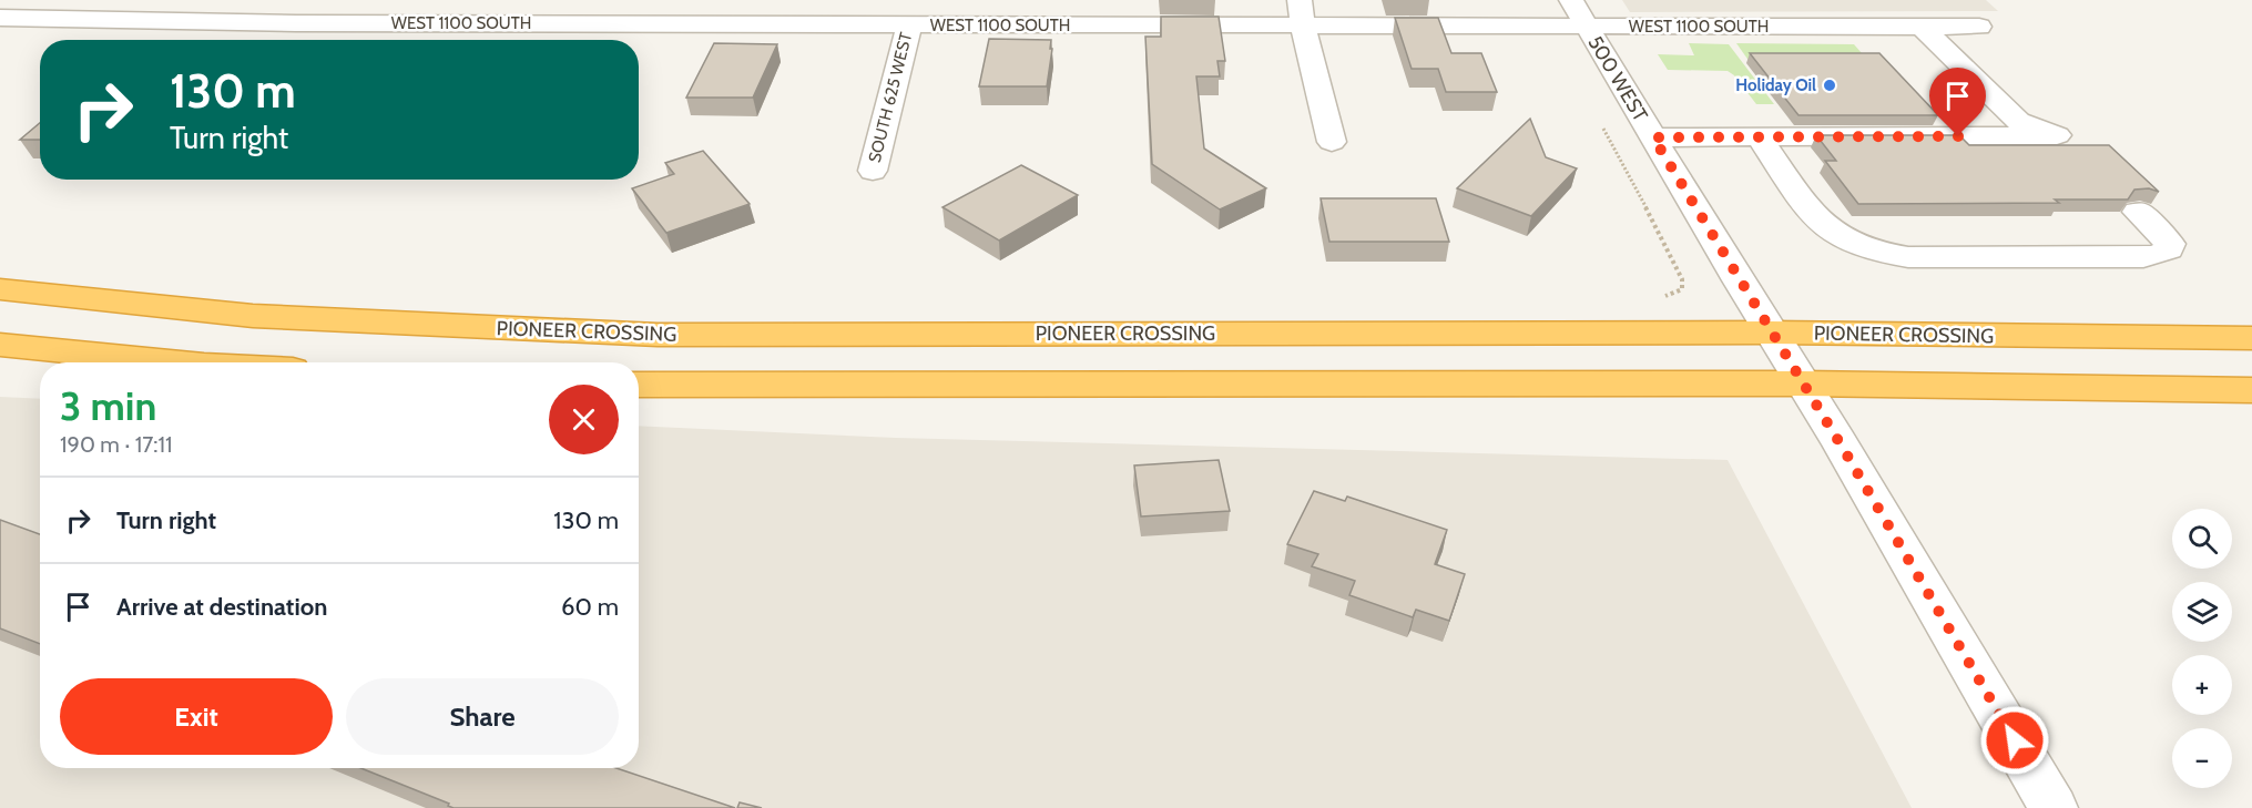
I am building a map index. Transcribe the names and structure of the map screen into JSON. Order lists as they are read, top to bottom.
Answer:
{
  "streets": {
    "highway": ["PIONEER CROSSING"],
    "street": ["WEST 1100 SOUTH", "500 WEST", "SOUTH 625 WEST"]
  },
  "crossings": [
    ["WEST 1100 SOUTH", "500 WEST"],
    ["WEST 1100 SOUTH", "SOUTH 625 WEST"],
    ["500 WEST", "PIONEER CROSSING"]
  ],
  "places": ["Holiday Oil"],
  "page": {
    "turn": ["130 m", "Turn right"],
    "heading": ["3 min", "190 m · 17:11"],
    "list": [
      {
        "name": "Turn right",
        "value": "130 m"
      },
      {
        "name": "Arrive at destination",
        "value": "60 m"
      }
    ],
    "map_buttons": ["+", "−"],
    "buttons": ["Exit", "Share"]
  }
}
